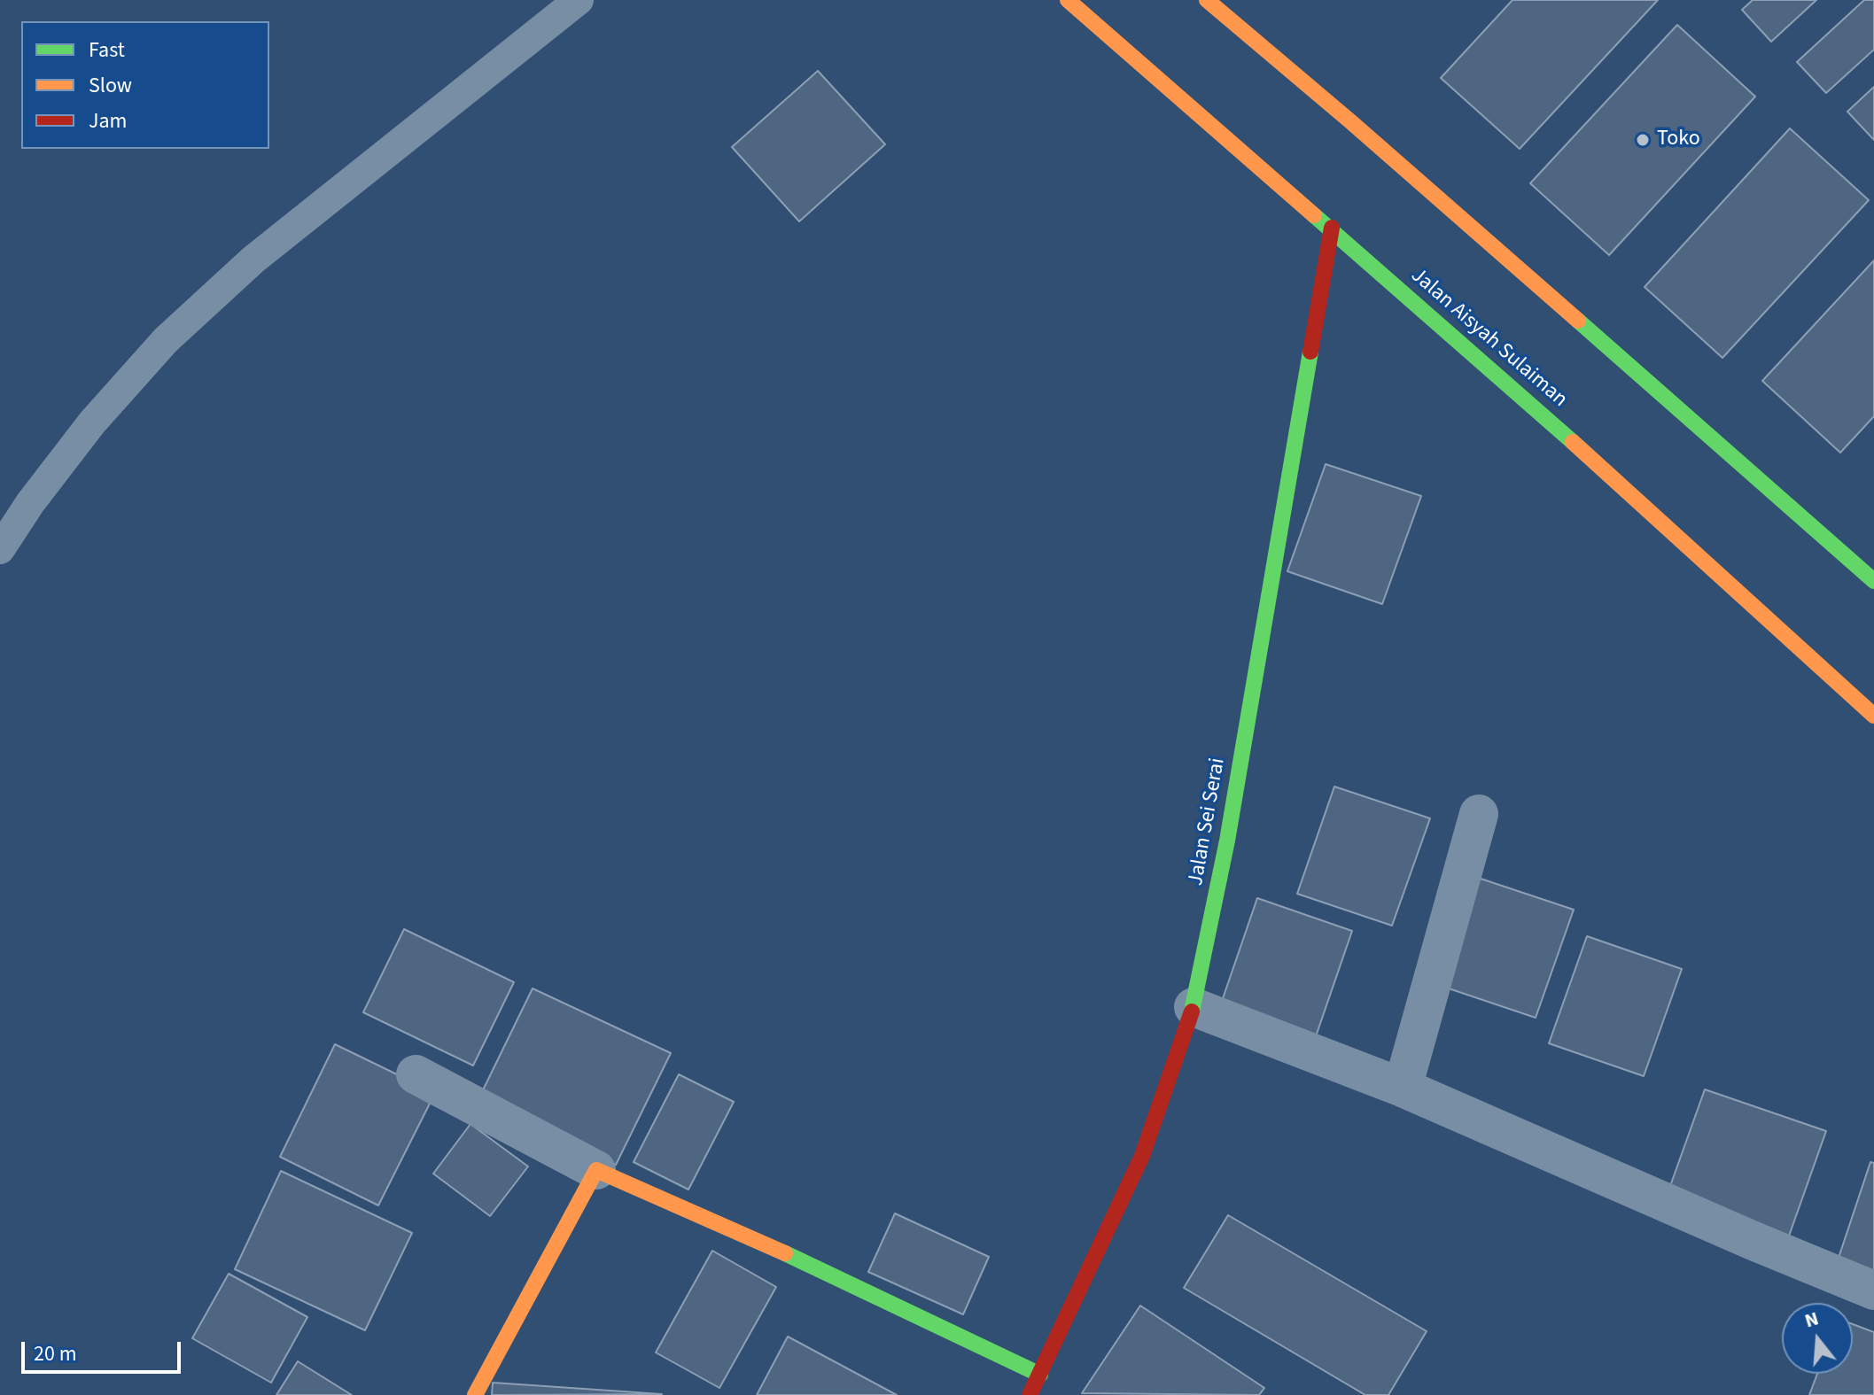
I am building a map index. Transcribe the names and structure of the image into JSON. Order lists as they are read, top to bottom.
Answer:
{
  "streets": {
    "main road": ["Jalan Aisyah Sulaiman", "Jalan Sei Serai"]
  },
  "crossings": [
    ["Jalan Aisyah Sulaiman", "Jalan Sei Serai"]
  ],
  "places": ["Toko"],
  "legend": ["Fast", "Slow", "Jam"],
  "scale_bar": "20 m",
  "north": "top"
}
